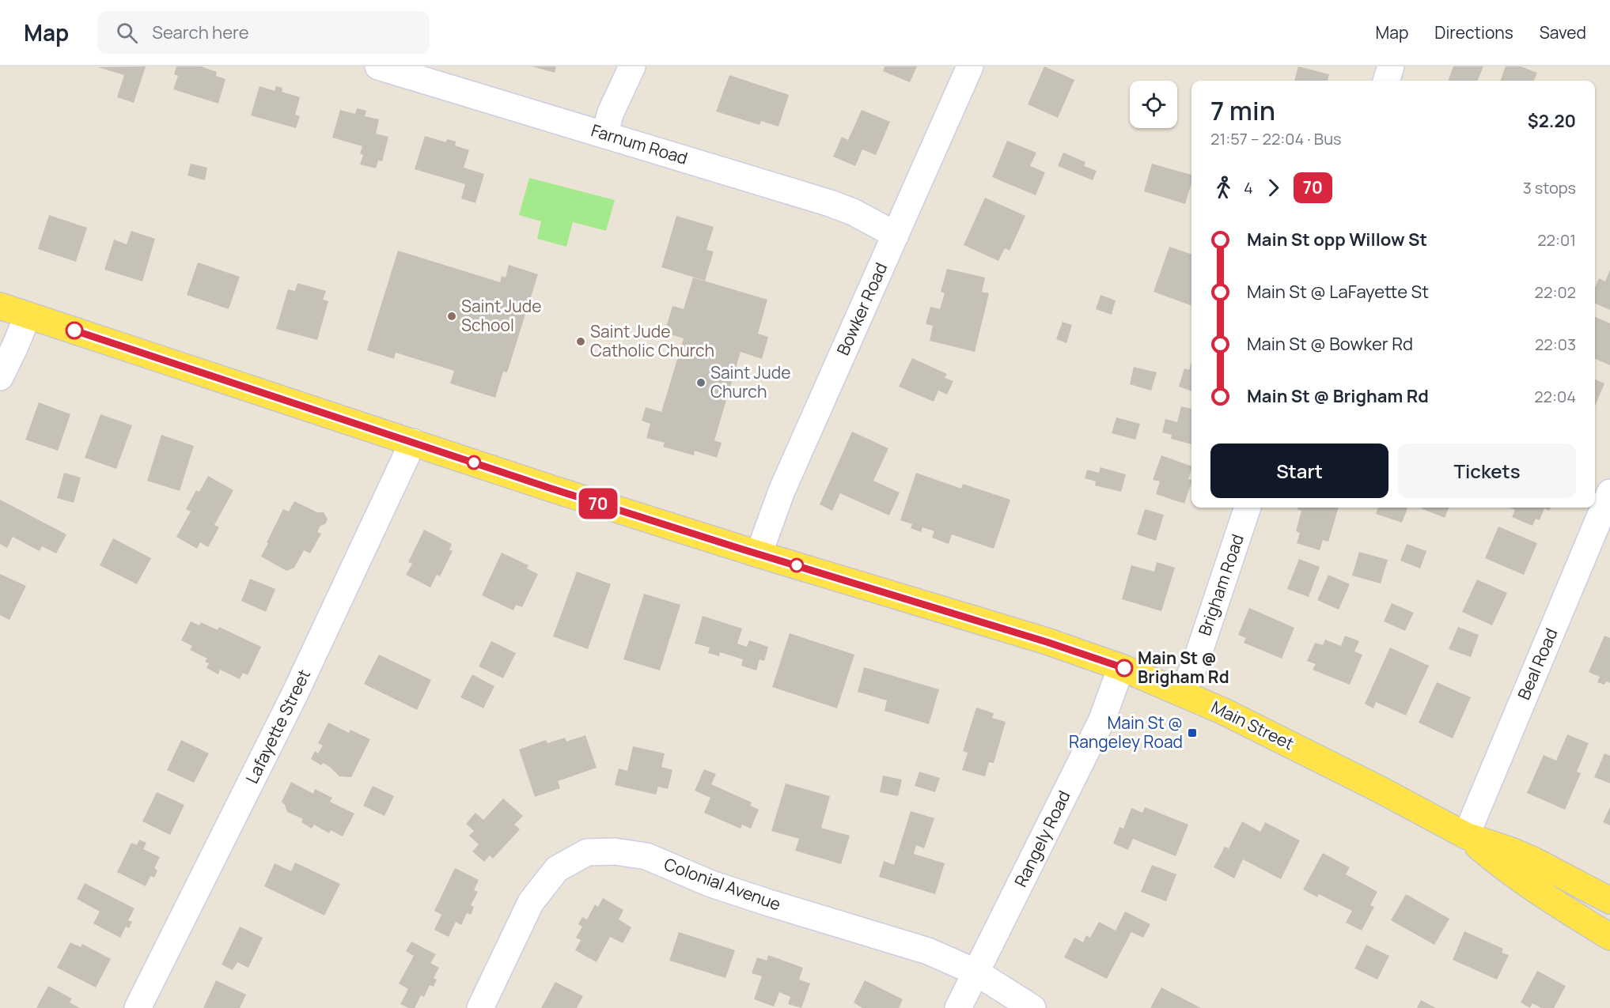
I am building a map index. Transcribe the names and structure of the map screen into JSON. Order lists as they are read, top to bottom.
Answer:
{
  "streets": {
    "main road": ["Main Street"],
    "street": [
      "Farnum Road",
      "Bowker Road",
      "Brigham Road",
      "Beal Road",
      "Lafayette Street",
      "Rangely Road",
      "Colonial Avenue"
    ]
  },
  "crossings": [
    ["Farnum Road", "Bowker Road"],
    ["Bowker Road", "Main Street"],
    ["Brigham Road", "Main Street"],
    ["Beal Road", "Main Street"],
    ["Main Street", "Lafayette Street"],
    ["Main Street", "Rangely Road"],
    ["Rangely Road", "Colonial Avenue"]
  ],
  "places": {
    "other": [
      "Saint Jude School",
      "Saint Jude Catholic Church",
      "Saint Jude Church",
      "Main St @ Brigham Rd"
    ],
    "transit": ["Main St @ Rangeley Road"]
  },
  "lines": ["bus line 70"],
  "page": {
    "header": "Map",
    "search": "Search here",
    "nav": ["Map", "Directions", "Saved"],
    "on_map": "70",
    "heading": ["7 min", "21:57 – 22:04 · Bus", "$2.20"],
    "legs": ["4", "70", "3 stops"],
    "list": [
      {
        "name": "Main St opp Willow St",
        "value": "22:01"
      },
      {
        "name": "Main St @ LaFayette St",
        "value": "22:02"
      },
      {
        "name": "Main St @ Bowker Rd",
        "value": "22:03"
      },
      {
        "name": "Main St @ Brigham Rd",
        "value": "22:04"
      }
    ],
    "buttons": ["Start", "Tickets"]
  }
}
